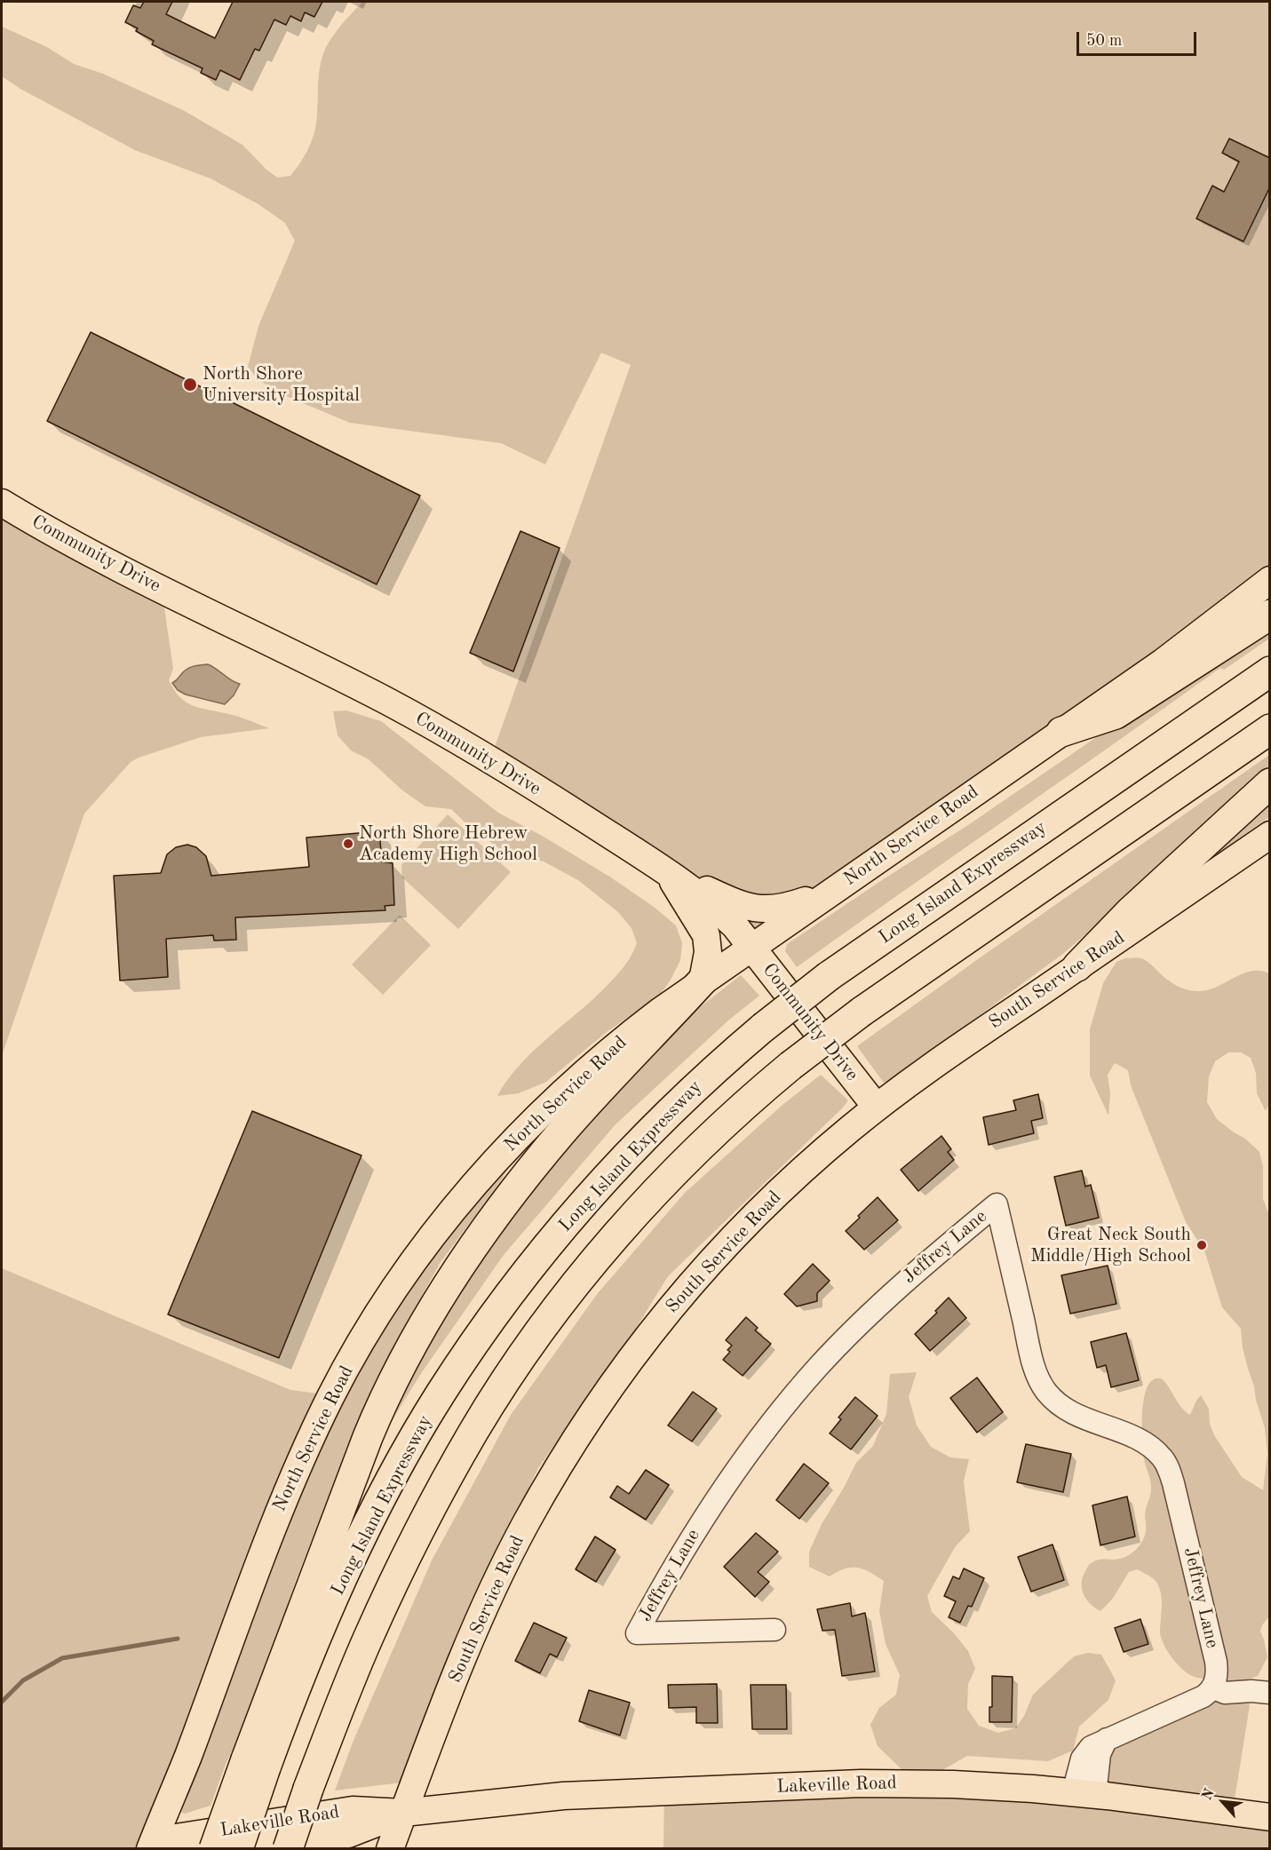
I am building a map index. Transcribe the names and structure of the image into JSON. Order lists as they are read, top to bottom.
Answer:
{
  "streets": {
    "highway": ["Long Island Expressway"],
    "main road": [
      "Community Drive",
      "North Service Road",
      "South Service Road",
      "Lakeville Road"
    ],
    "street": ["Jeffrey Lane"]
  },
  "crossings": [
    ["Community Drive", "North Service Road"],
    ["Community Drive", "South Service Road"],
    ["South Service Road", "Lakeville Road"]
  ],
  "places": ["North Shore University Hospital", "North Shore Hebrew Academy High School", "Great Neck South Middle/High School"],
  "scale_bar": "50 m",
  "north": "top left"
}
